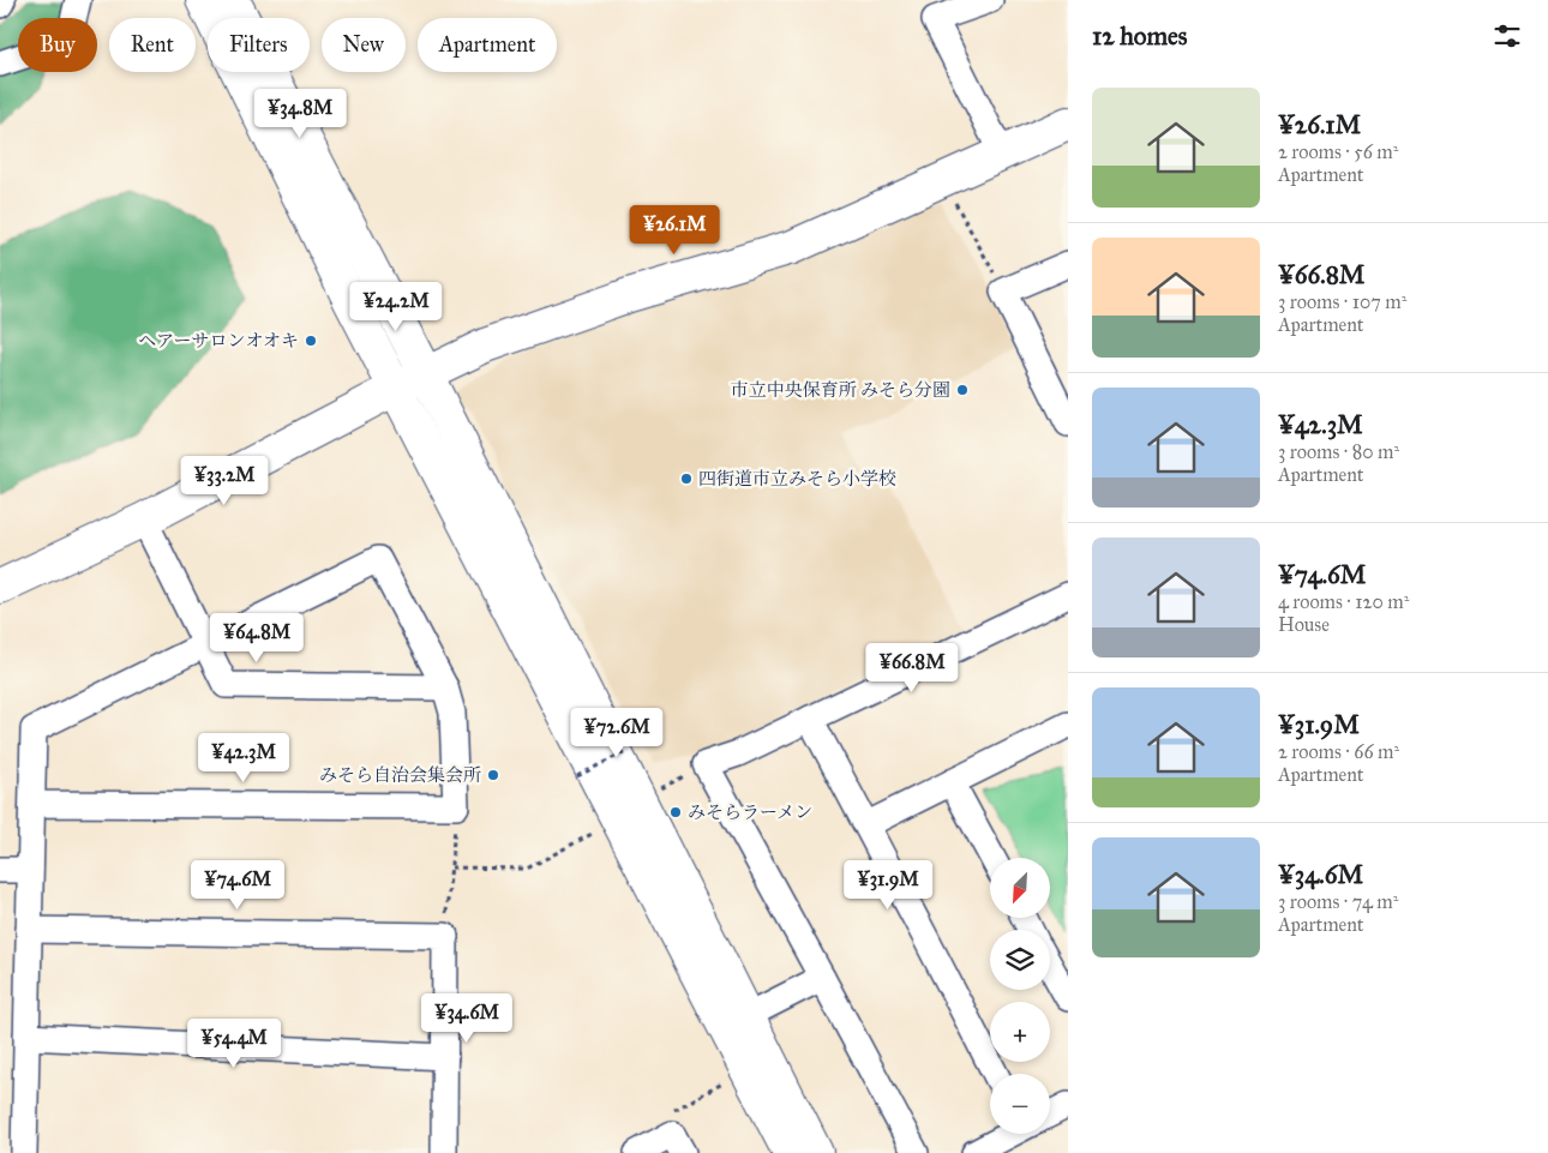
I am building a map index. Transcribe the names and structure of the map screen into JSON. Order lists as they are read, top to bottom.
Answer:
{
  "places": [
    "ヘアーサロンオオキ",
    "市立中央保育所 みそら分園",
    "四街道市立みそら小学校",
    "みそら自治会集会所",
    "みそらラーメン"
  ],
  "north": "bottom left",
  "page": {
    "heading": "12 homes",
    "chip": [
      "Buy",
      "Rent",
      "Filters",
      "New",
      "Apartment"
    ],
    "list": [
      {
        "name": "¥26.1M",
        "note": "2 rooms · 56 m² · Apartment"
      },
      {
        "name": "¥66.8M",
        "note": "3 rooms · 107 m² · Apartment"
      },
      {
        "name": "¥42.3M",
        "note": "3 rooms · 80 m² · Apartment"
      },
      {
        "name": "¥74.6M",
        "note": "4 rooms · 120 m² · House"
      },
      {
        "name": "¥31.9M",
        "note": "2 rooms · 66 m² · Apartment"
      },
      {
        "name": "¥34.6M",
        "note": "3 rooms · 74 m² · Apartment"
      }
    ],
    "price": [
      "¥34.8M",
      "¥26.1M",
      "¥24.2M",
      "¥33.2M",
      "¥64.8M",
      "¥66.8M",
      "¥72.6M",
      "¥42.3M",
      "¥74.6M",
      "¥31.9M",
      "¥34.6M",
      "¥54.4M"
    ],
    "map_buttons": ["+", "−"]
  }
}
